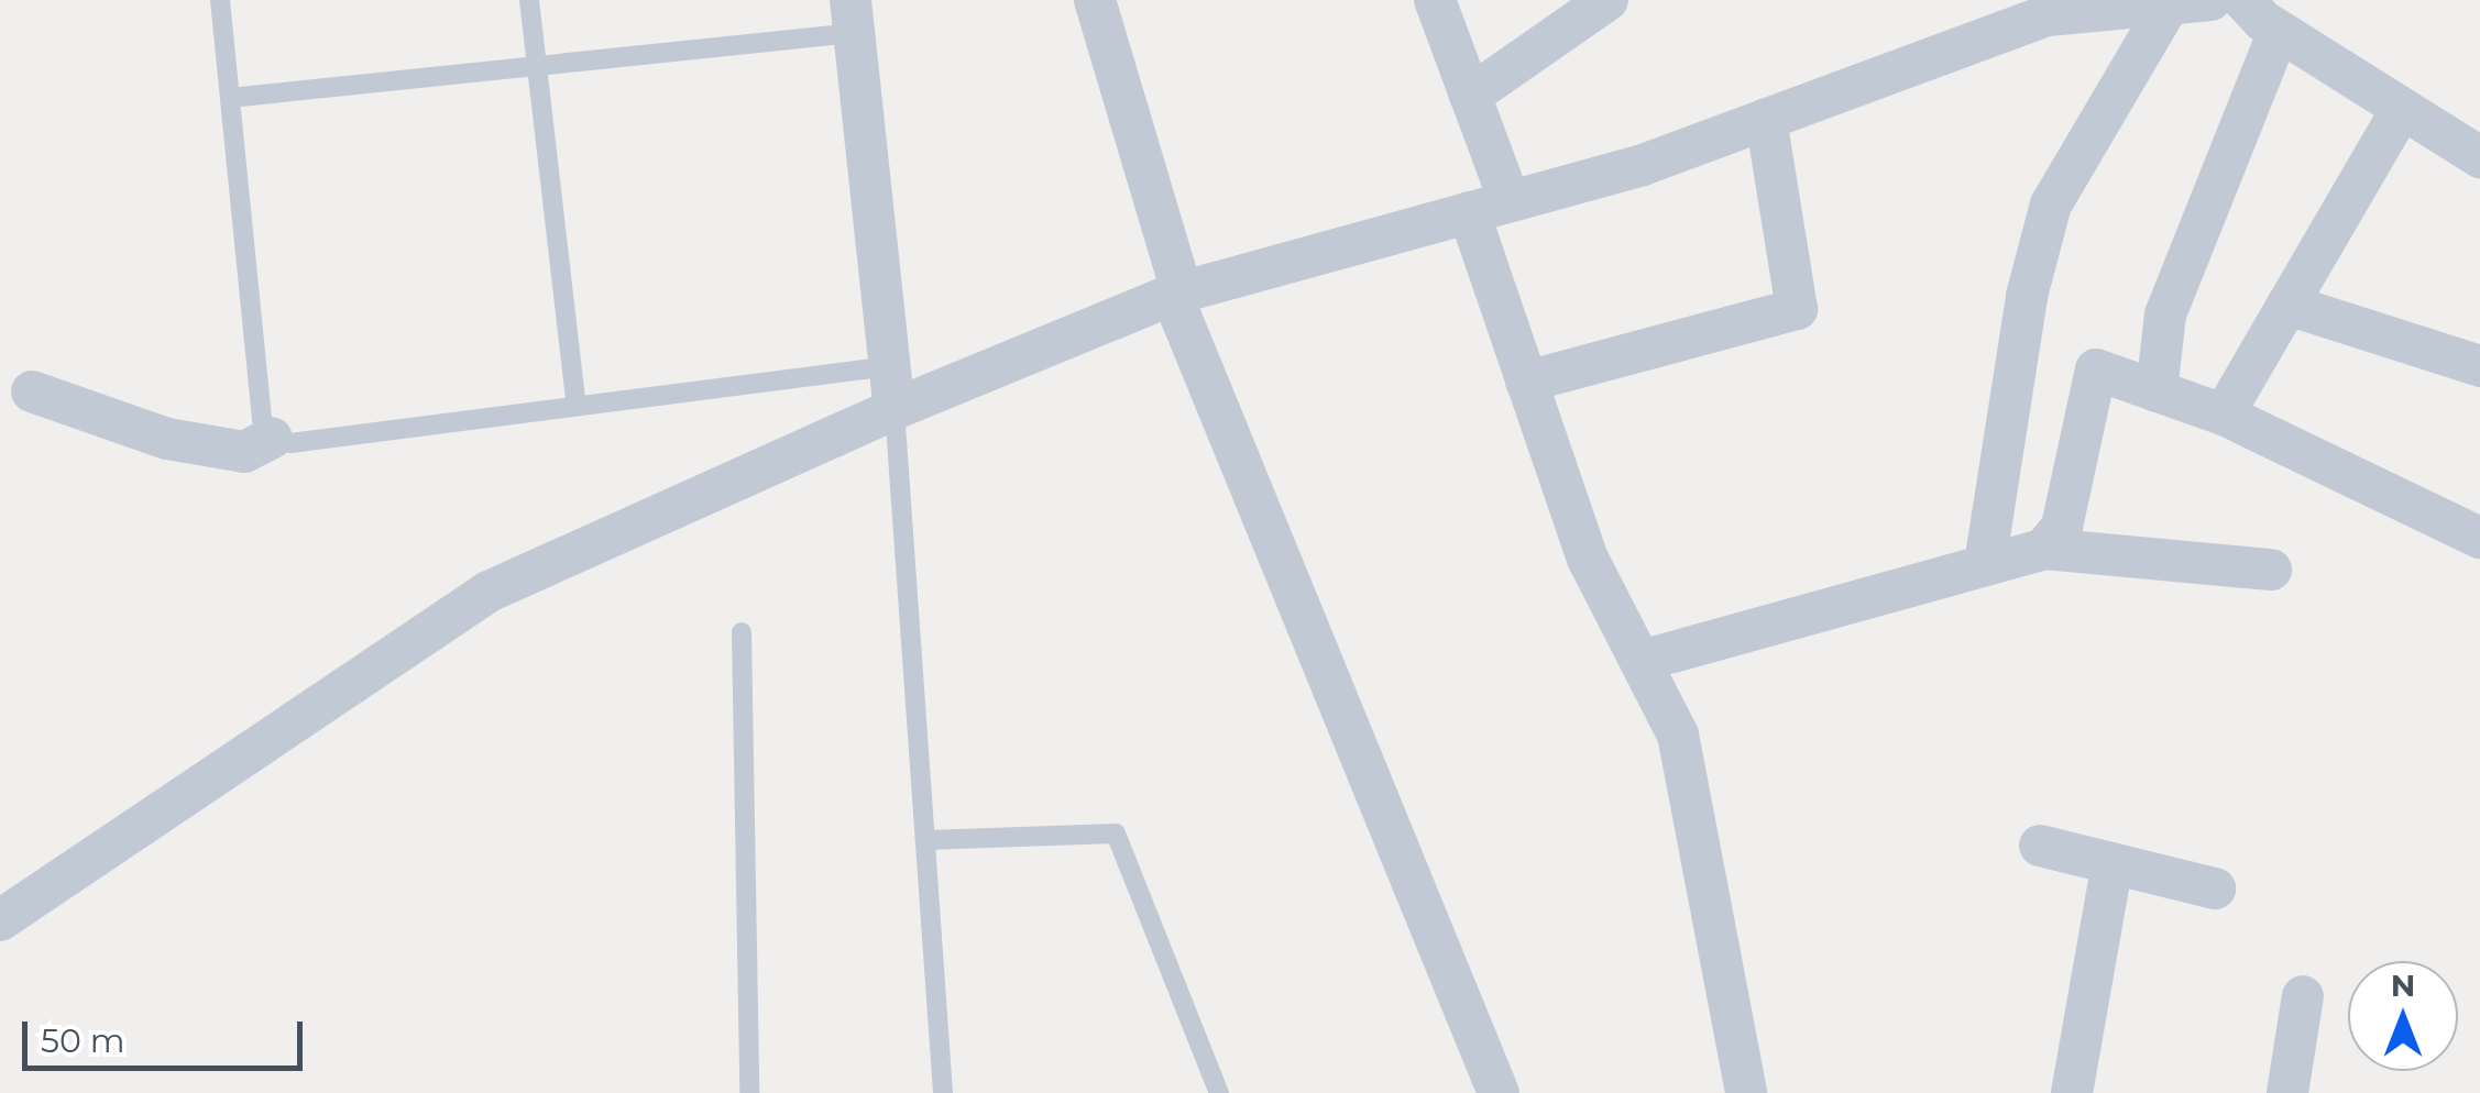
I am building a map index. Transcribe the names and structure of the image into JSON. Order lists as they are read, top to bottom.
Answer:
{
  "scale_bar": "50 m",
  "north": "top"
}
